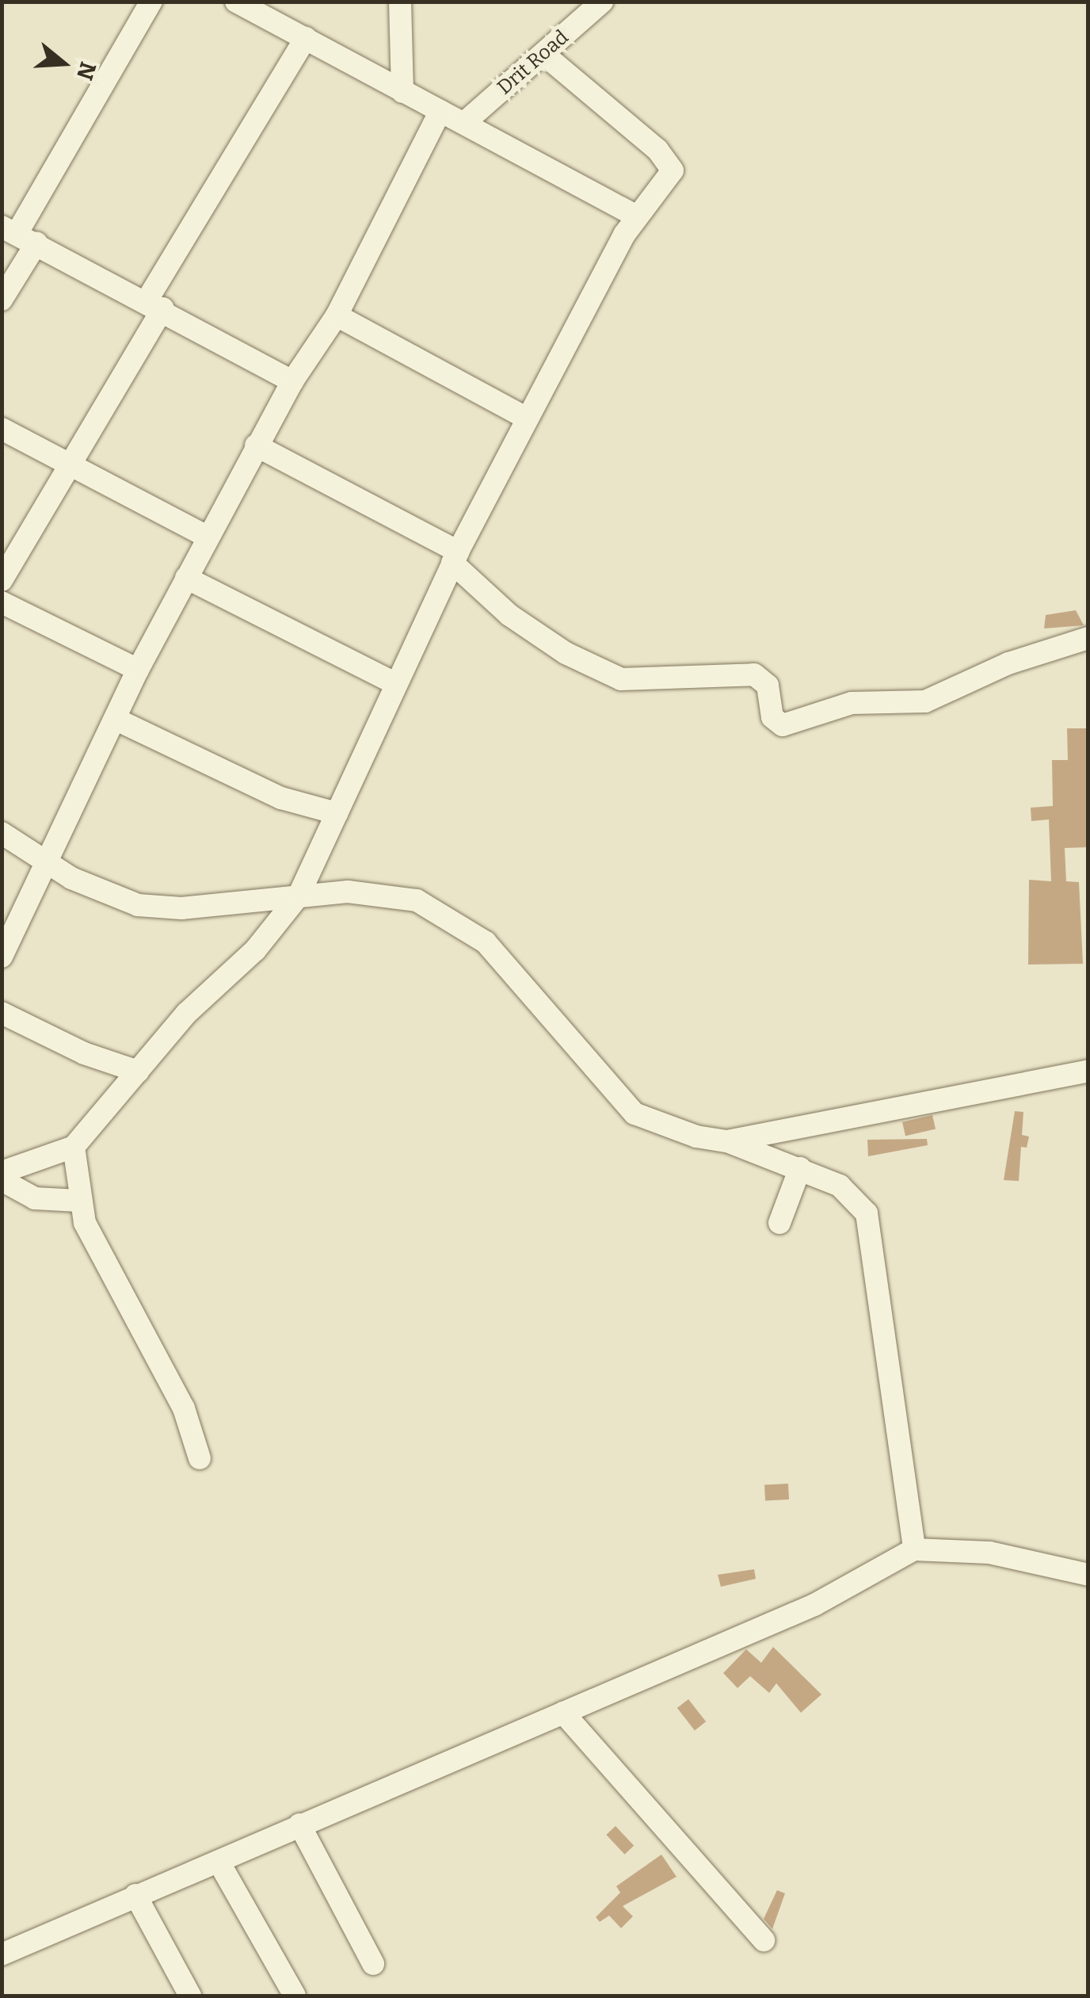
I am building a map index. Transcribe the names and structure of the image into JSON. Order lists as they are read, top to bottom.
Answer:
{
  "streets": {
    "street": ["Drit Road"]
  },
  "north": "right"
}
